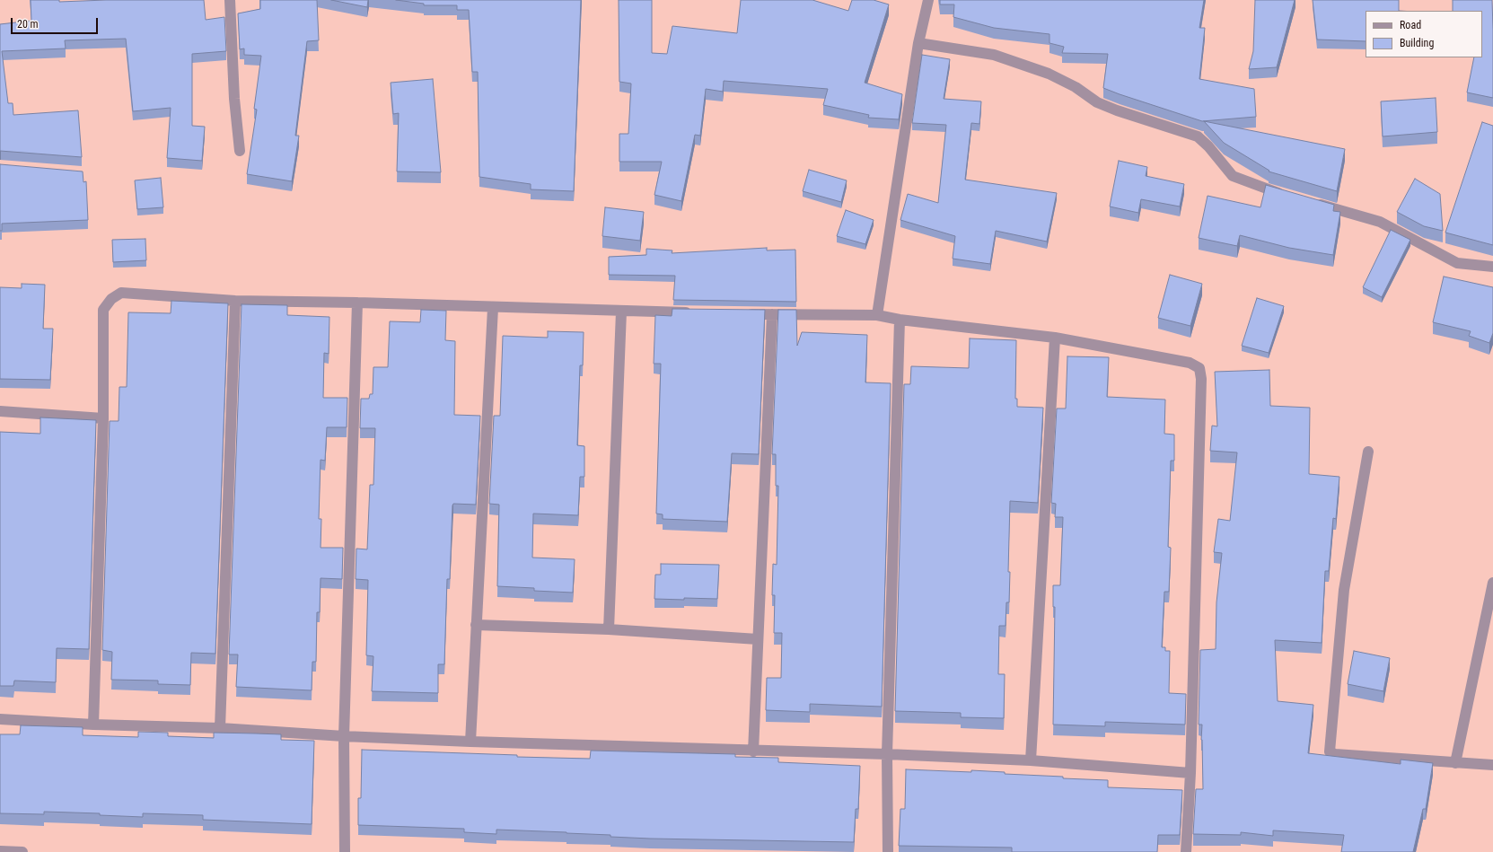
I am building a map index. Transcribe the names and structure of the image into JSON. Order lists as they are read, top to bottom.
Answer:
{
  "legend": ["Road", "Building"],
  "scale_bar": "20 m"
}
